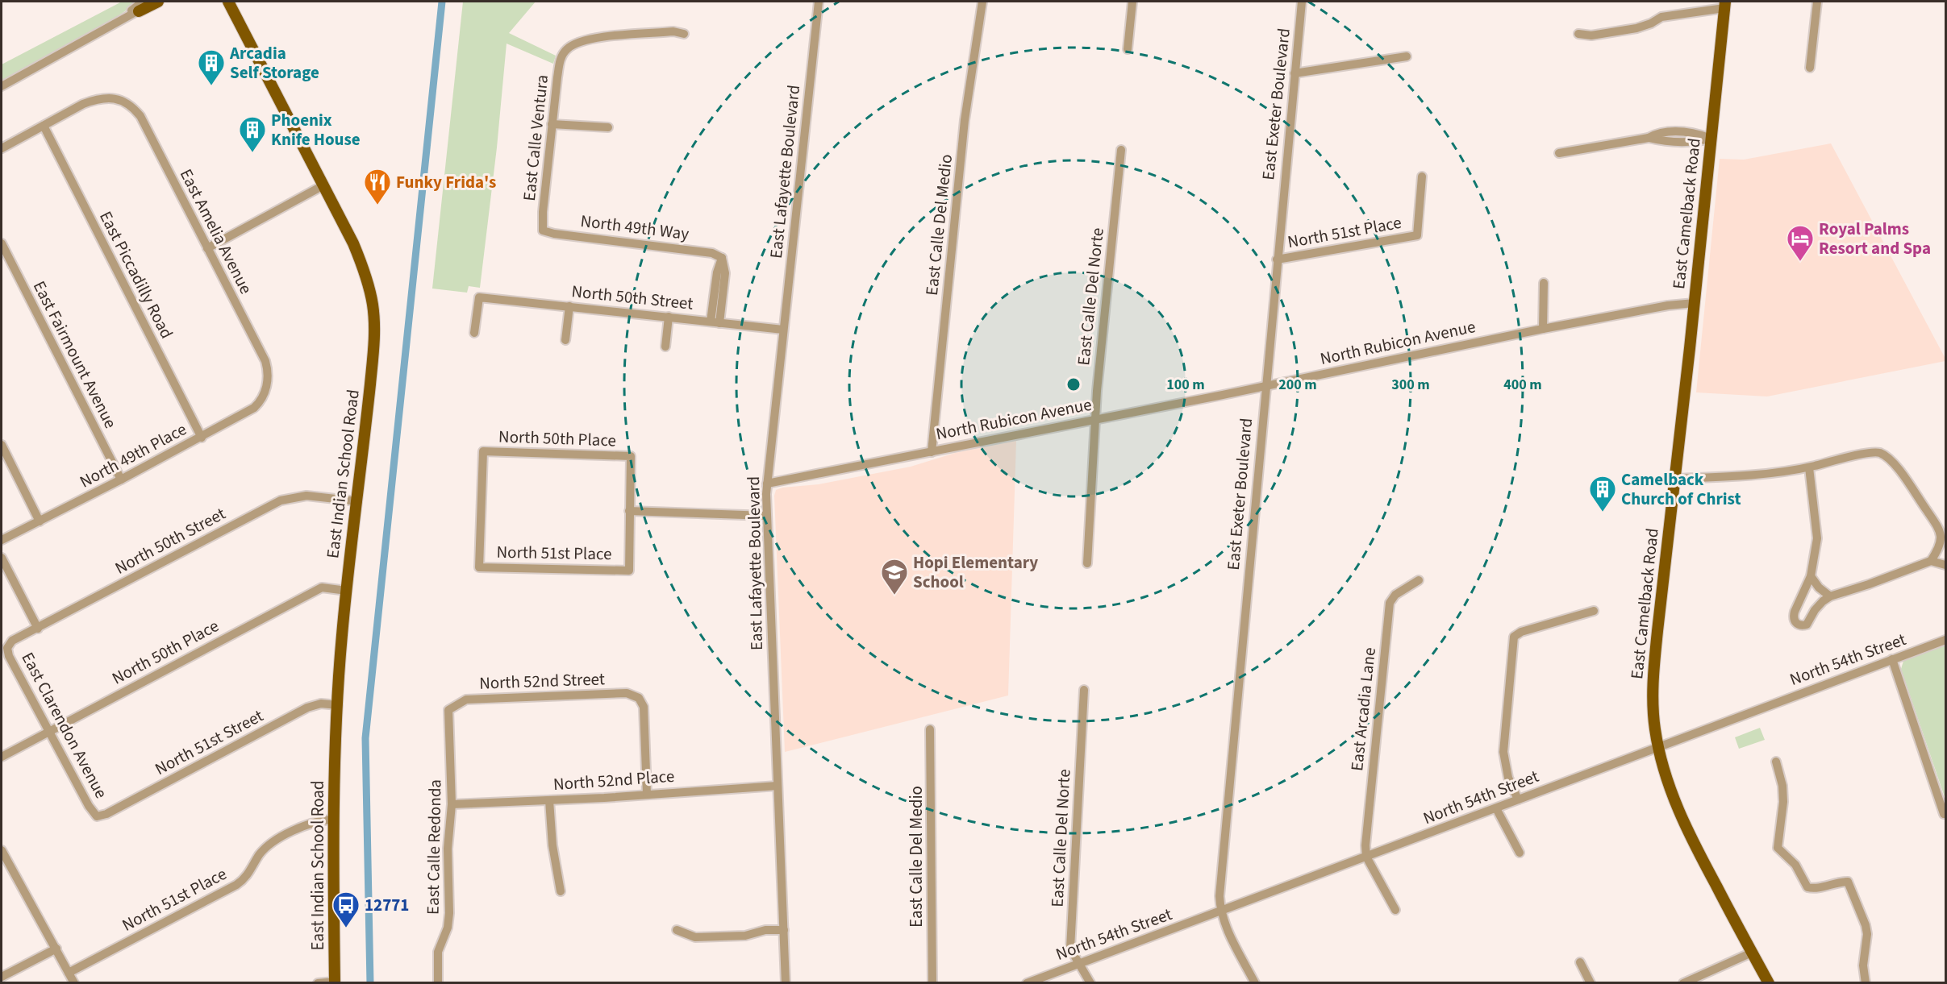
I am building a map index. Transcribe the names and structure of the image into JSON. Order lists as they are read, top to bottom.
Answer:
{
  "streets": {
    "main road": ["East Camelback Road", "East Indian School Road"],
    "street": [
      "East Exeter Boulevard",
      "East Calle Ventura",
      "East Lafayette Boulevard",
      "East Calle Del Medio",
      "North 49th Way",
      "East Amelia Avenue",
      "North 51st Place",
      "East Piccadilly Road",
      "East Calle Del Norte",
      "North 50th Street",
      "North Rubicon Avenue",
      "East Fairmount Avenue",
      "North 50th Place",
      "North 49th Place",
      "North 54th Street",
      "North 52nd Street",
      "East Arcadia Lane",
      "East Clarendon Avenue",
      "North 51st Street",
      "North 52nd Place",
      "East Calle Redonda"
    ]
  },
  "crossings": [
    ["East Exeter Boulevard", "North 51st Place"],
    ["East Exeter Boulevard", "North Rubicon Avenue"],
    ["East Exeter Boulevard", "North 54th Street"],
    ["East Calle Ventura", "North 49th Way"],
    ["East Lafayette Boulevard", "North 50th Street"],
    ["East Lafayette Boulevard", "North Rubicon Avenue"],
    ["East Lafayette Boulevard", "North 52nd Place"],
    ["East Camelback Road", "North Rubicon Avenue"],
    ["East Camelback Road", "North 54th Street"],
    ["East Calle Del Medio", "North Rubicon Avenue"],
    ["North 49th Way", "North 50th Street"],
    ["East Amelia Avenue", "East Piccadilly Road"],
    ["East Amelia Avenue", "North 49th Place"],
    ["North 51st Place", "North 50th Place"],
    ["North 51st Place", "East Indian School Road"],
    ["East Piccadilly Road", "North 49th Place"],
    ["East Calle Del Norte", "North Rubicon Avenue"],
    ["East Calle Del Norte", "North 54th Street"],
    ["North 50th Street", "East Indian School Road"],
    ["North 50th Street", "East Clarendon Avenue"],
    ["East Fairmount Avenue", "North 49th Place"],
    ["North 50th Place", "East Indian School Road"],
    ["North 50th Place", "East Clarendon Avenue"],
    ["East Indian School Road", "North 51st Street"],
    ["North 54th Street", "East Arcadia Lane"],
    ["North 52nd Street", "North 52nd Place"],
    ["North 52nd Street", "East Calle Redonda"],
    ["East Clarendon Avenue", "North 51st Street"],
    ["North 52nd Place", "East Calle Redonda"]
  ],
  "places": {
    "building": ["Arcadia Self Storage", "Phoenix Knife House", "Camelback Church of Christ"],
    "restaurant": ["Funky Frida's"],
    "hotel": ["Royal Palms Resort and Spa"],
    "school or university": ["Hopi Elementary School"],
    "bus stop": ["12771"]
  },
  "rings": [
    "100 m",
    "200 m",
    "300 m",
    "400 m"
  ]
}
